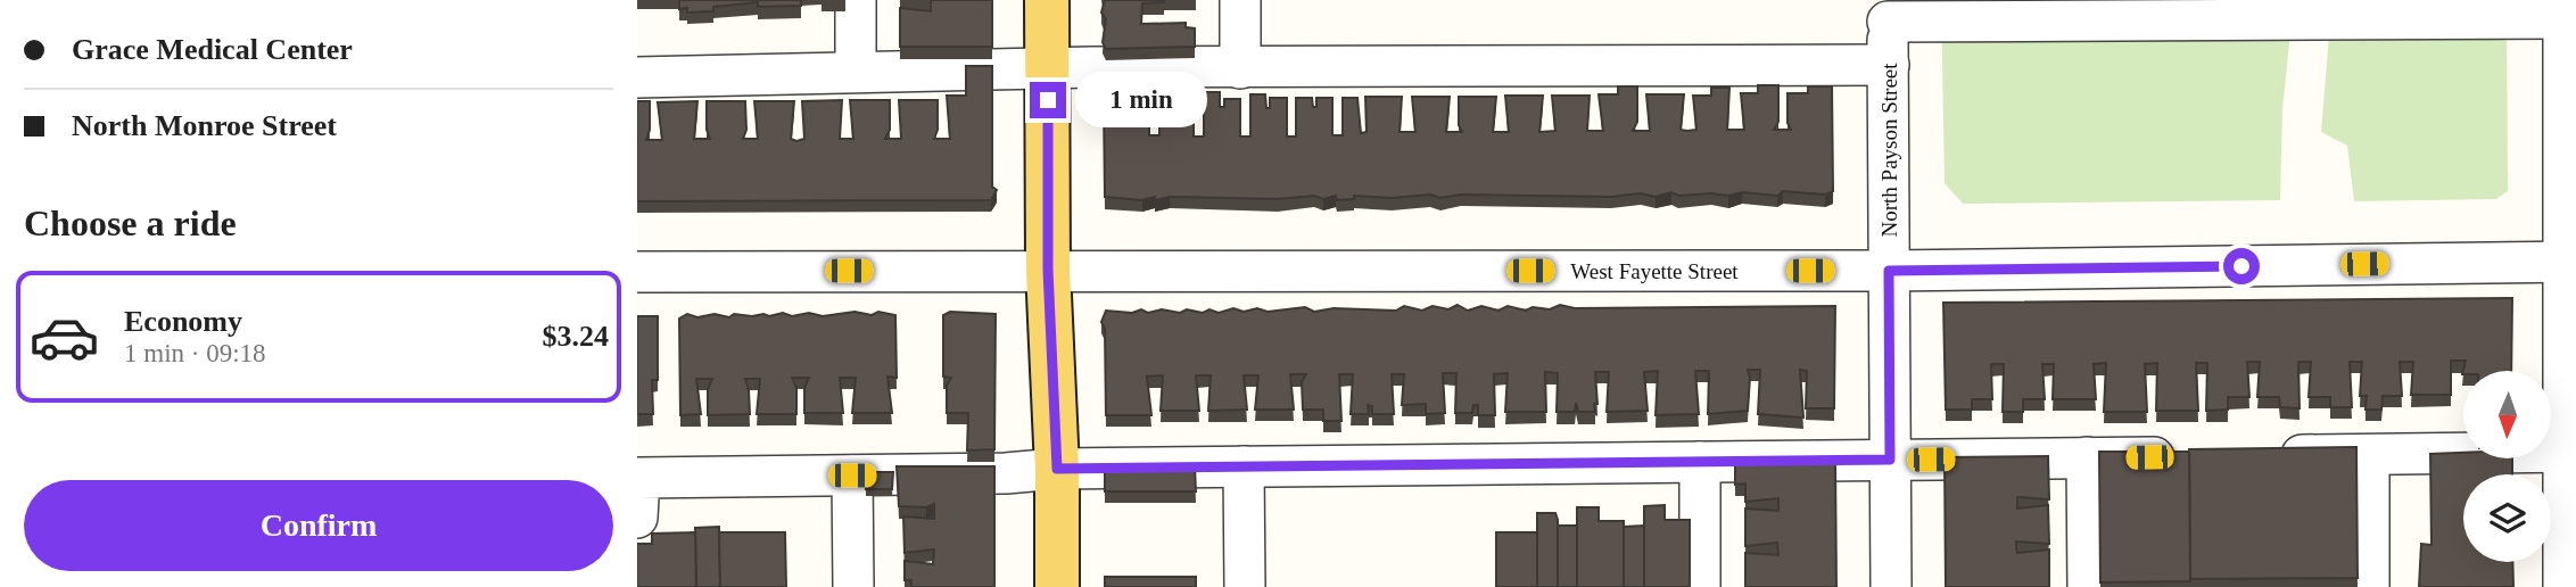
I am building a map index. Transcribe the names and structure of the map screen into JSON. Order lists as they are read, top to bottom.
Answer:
{
  "streets": {
    "street": ["North Payson Street", "West Fayette Street"]
  },
  "crossings": [
    ["North Payson Street", "West Fayette Street"]
  ],
  "north": "bottom",
  "page": {
    "banner": ["Grace Medical Center", "North Monroe Street"],
    "bubble": "1 min",
    "heading": "Choose a ride",
    "list": [
      {
        "name": "Economy",
        "note": "1 min · 09:18",
        "value": "$3.24"
      }
    ],
    "buttons": "Confirm"
  }
}
